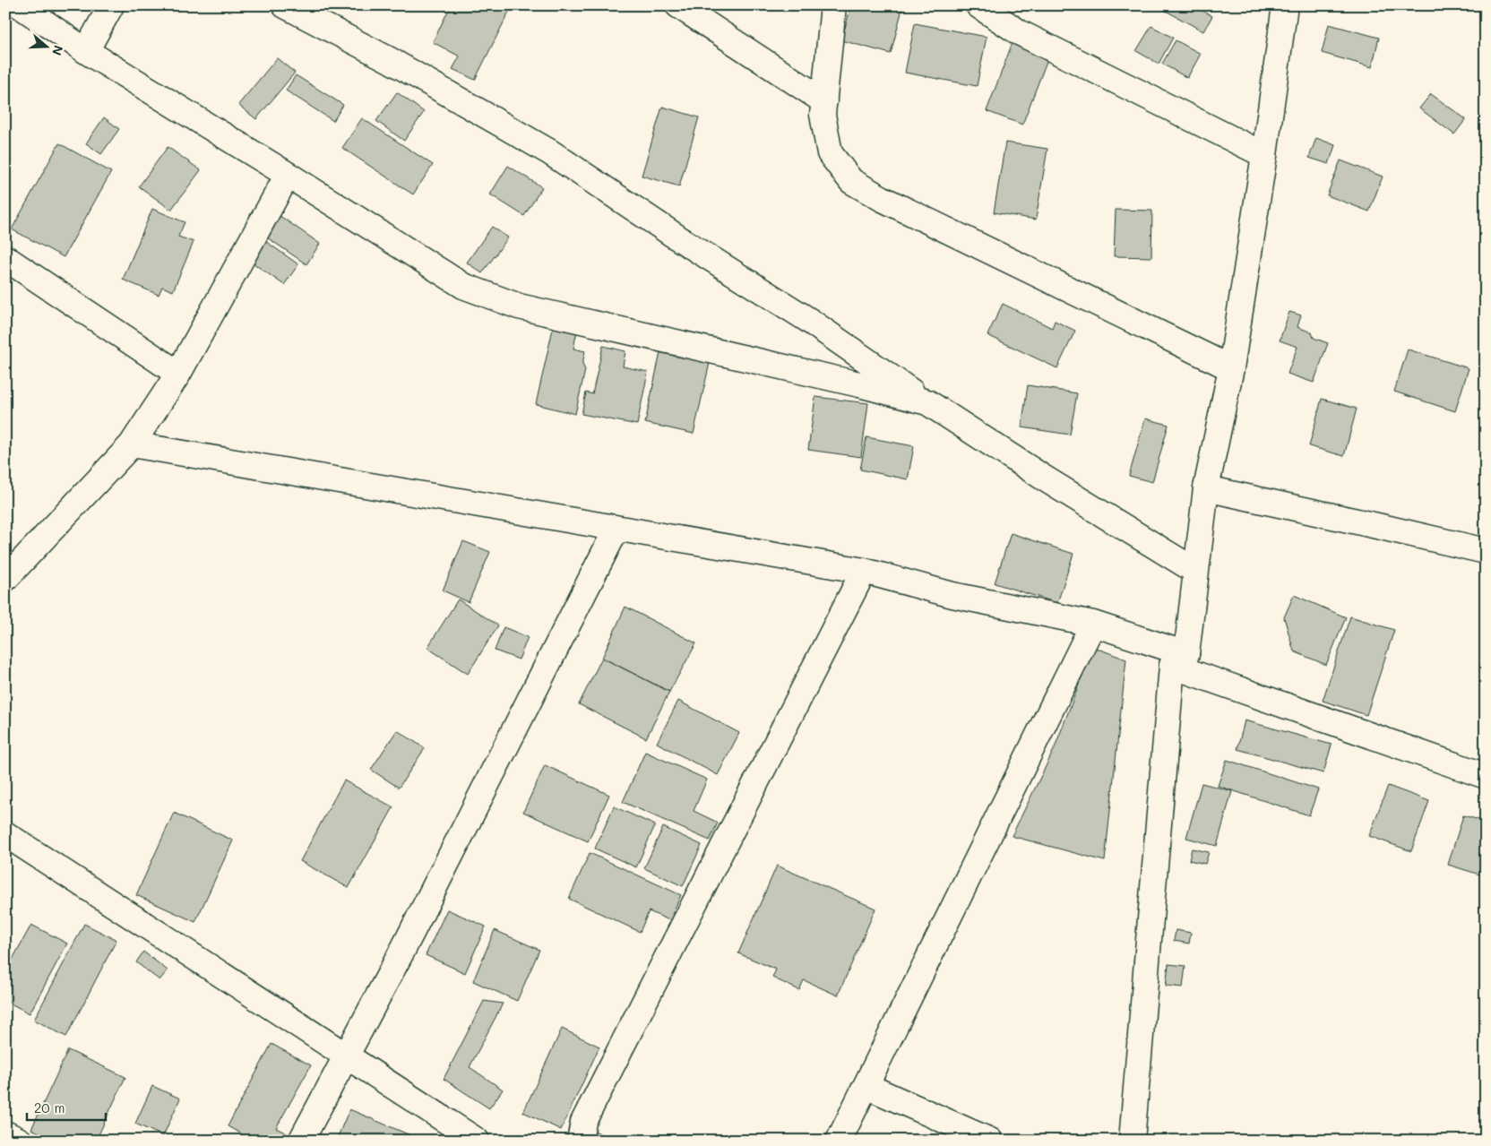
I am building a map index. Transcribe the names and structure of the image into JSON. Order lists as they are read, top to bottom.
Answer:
{
  "scale_bar": "20 m",
  "north": "right"
}
